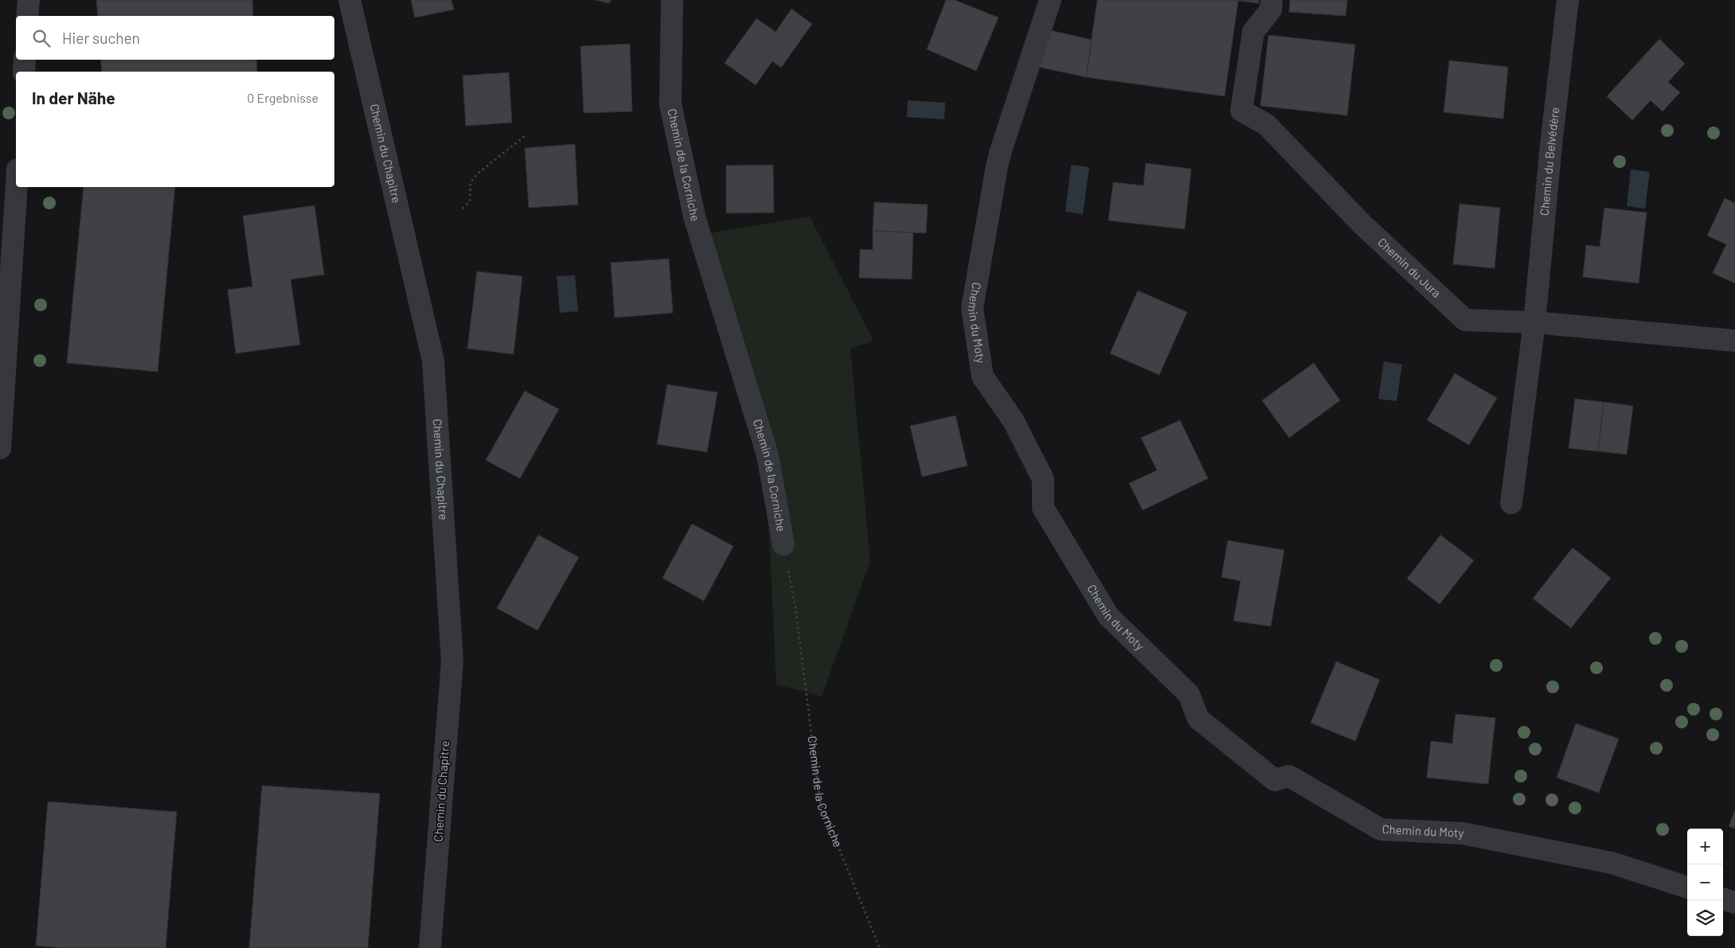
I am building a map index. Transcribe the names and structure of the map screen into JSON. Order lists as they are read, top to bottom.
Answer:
{
  "streets": {
    "street": [
      "Chemin du Chapitre",
      "Chemin du Belvédère",
      "Chemin de la Corniche",
      "Chemin du Jura",
      "Chemin du Moty"
    ]
  },
  "crossings": [
    ["Chemin du Belvédère", "Chemin du Jura"]
  ],
  "page": {
    "search": "Hier suchen",
    "heading": ["In der Nähe", "0 Ergebnisse"],
    "map_buttons": ["+", "−"]
  }
}
